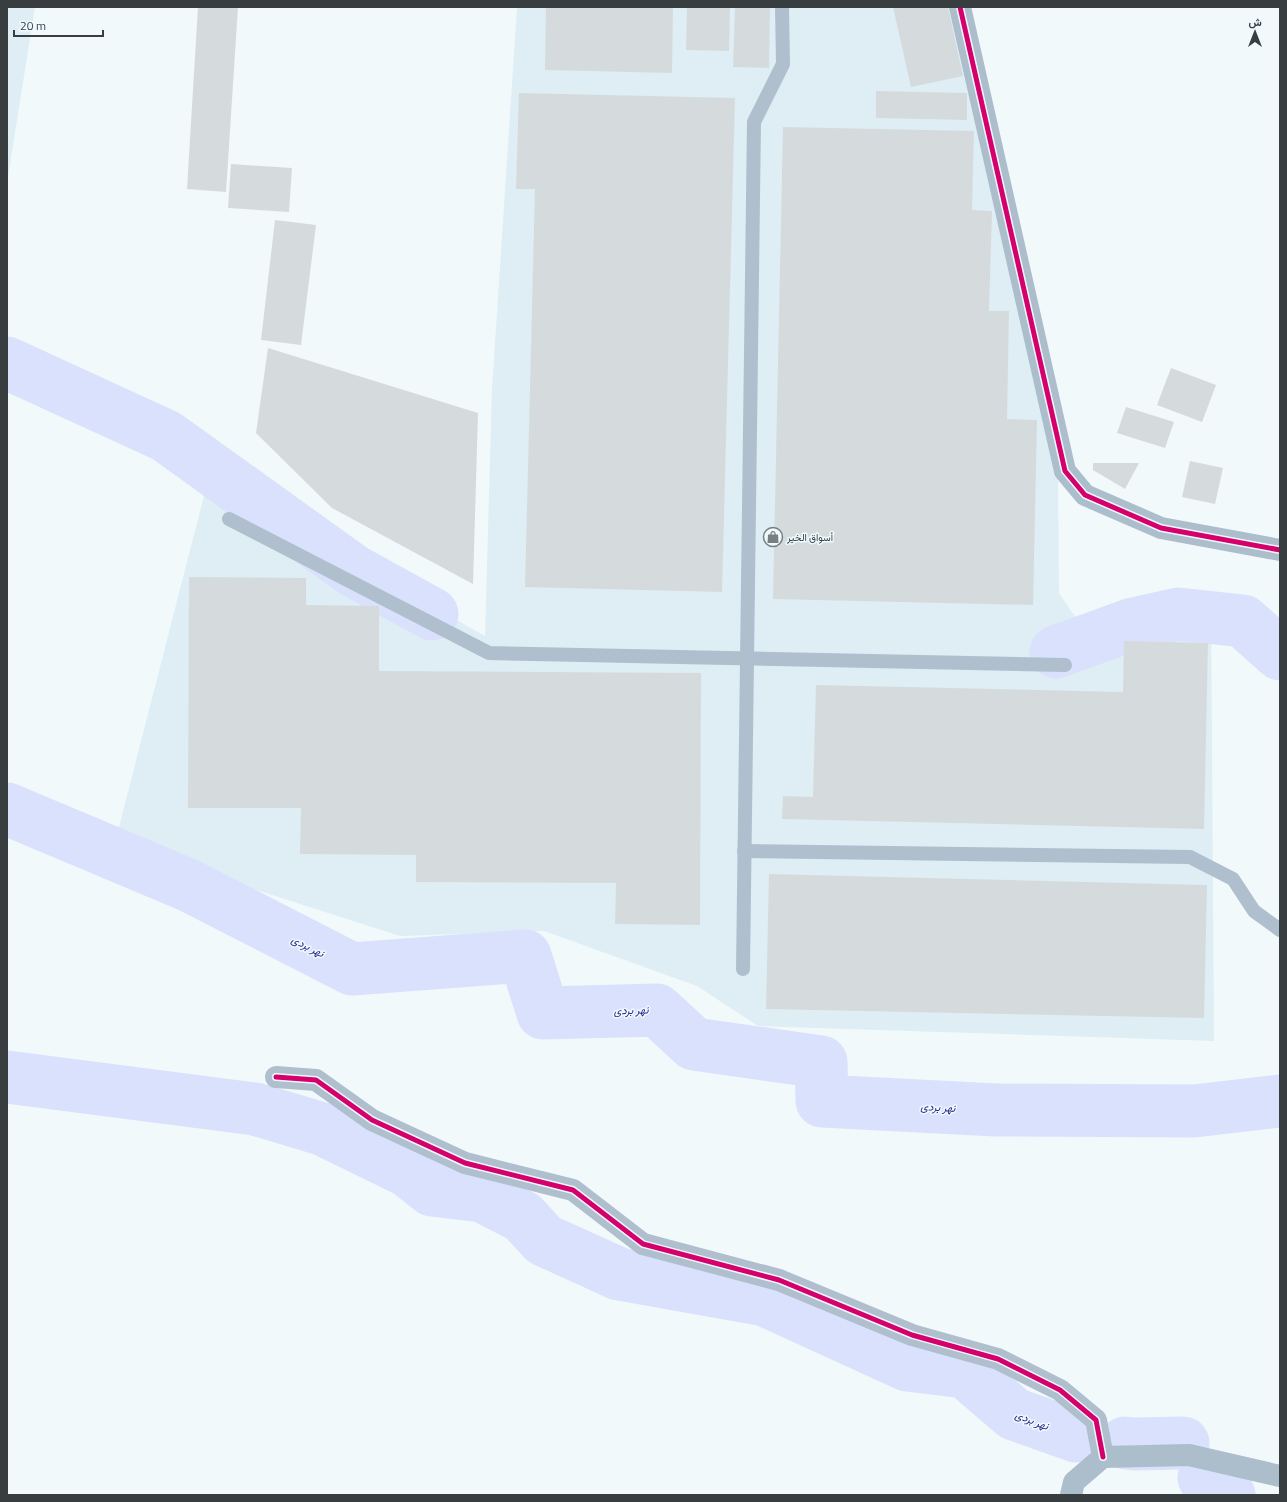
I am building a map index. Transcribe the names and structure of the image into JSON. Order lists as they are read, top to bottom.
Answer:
{
  "water": ["نهر بردى"],
  "places": {
    "shop": ["أسواق الخير"]
  },
  "scale_bar": "20 m",
  "north": "top"
}
